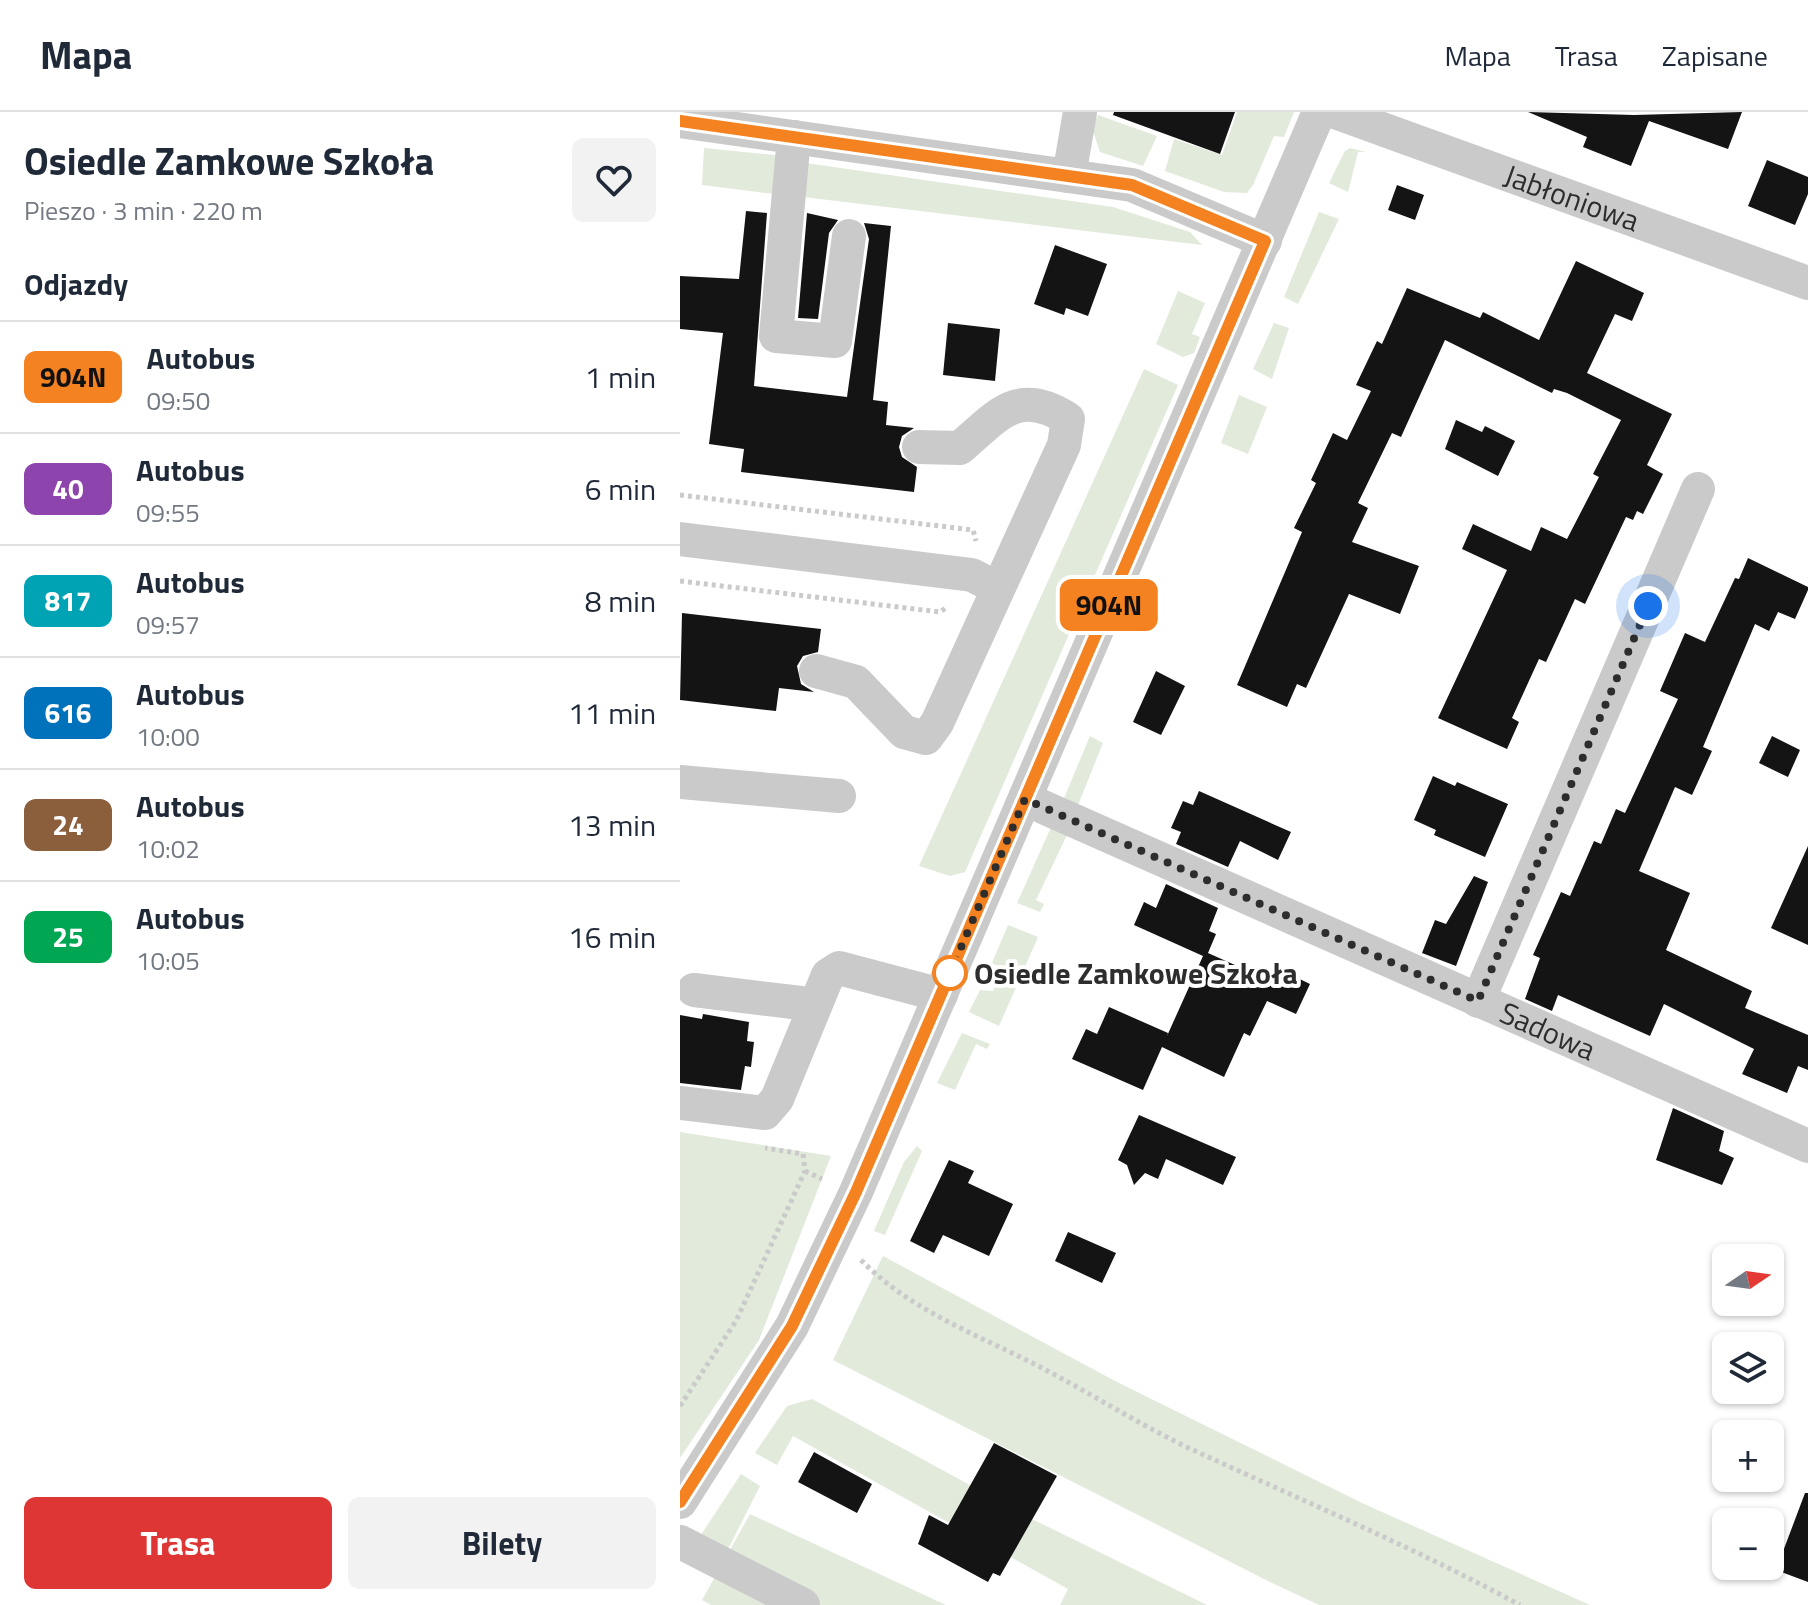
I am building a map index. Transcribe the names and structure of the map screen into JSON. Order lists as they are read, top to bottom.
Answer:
{
  "streets": {
    "street": ["Jabłoniowa", "Sadowa"]
  },
  "places": ["Osiedle Zamkowe Szkoła"],
  "lines": ["bus line 904N"],
  "north": "right",
  "page": {
    "header": "Mapa",
    "nav": ["Mapa", "Trasa", "Zapisane"],
    "heading": [
      ["Osiedle Zamkowe Szkoła", "Pieszo · 3 min · 220 m"],
      "Odjazdy"
    ],
    "on_map": "904N",
    "list": [
      {
        "mark": "904N",
        "name": "Autobus",
        "note": "09:50",
        "value": "1 min"
      },
      {
        "mark": "40",
        "name": "Autobus",
        "note": "09:55",
        "value": "6 min"
      },
      {
        "mark": "817",
        "name": "Autobus",
        "note": "09:57",
        "value": "8 min"
      },
      {
        "mark": "616",
        "name": "Autobus",
        "note": "10:00",
        "value": "11 min"
      },
      {
        "mark": "24",
        "name": "Autobus",
        "note": "10:02",
        "value": "13 min"
      },
      {
        "mark": "25",
        "name": "Autobus",
        "note": "10:05",
        "value": "16 min"
      }
    ],
    "map_buttons": ["+", "−"],
    "buttons": ["Trasa", "Bilety"]
  }
}
